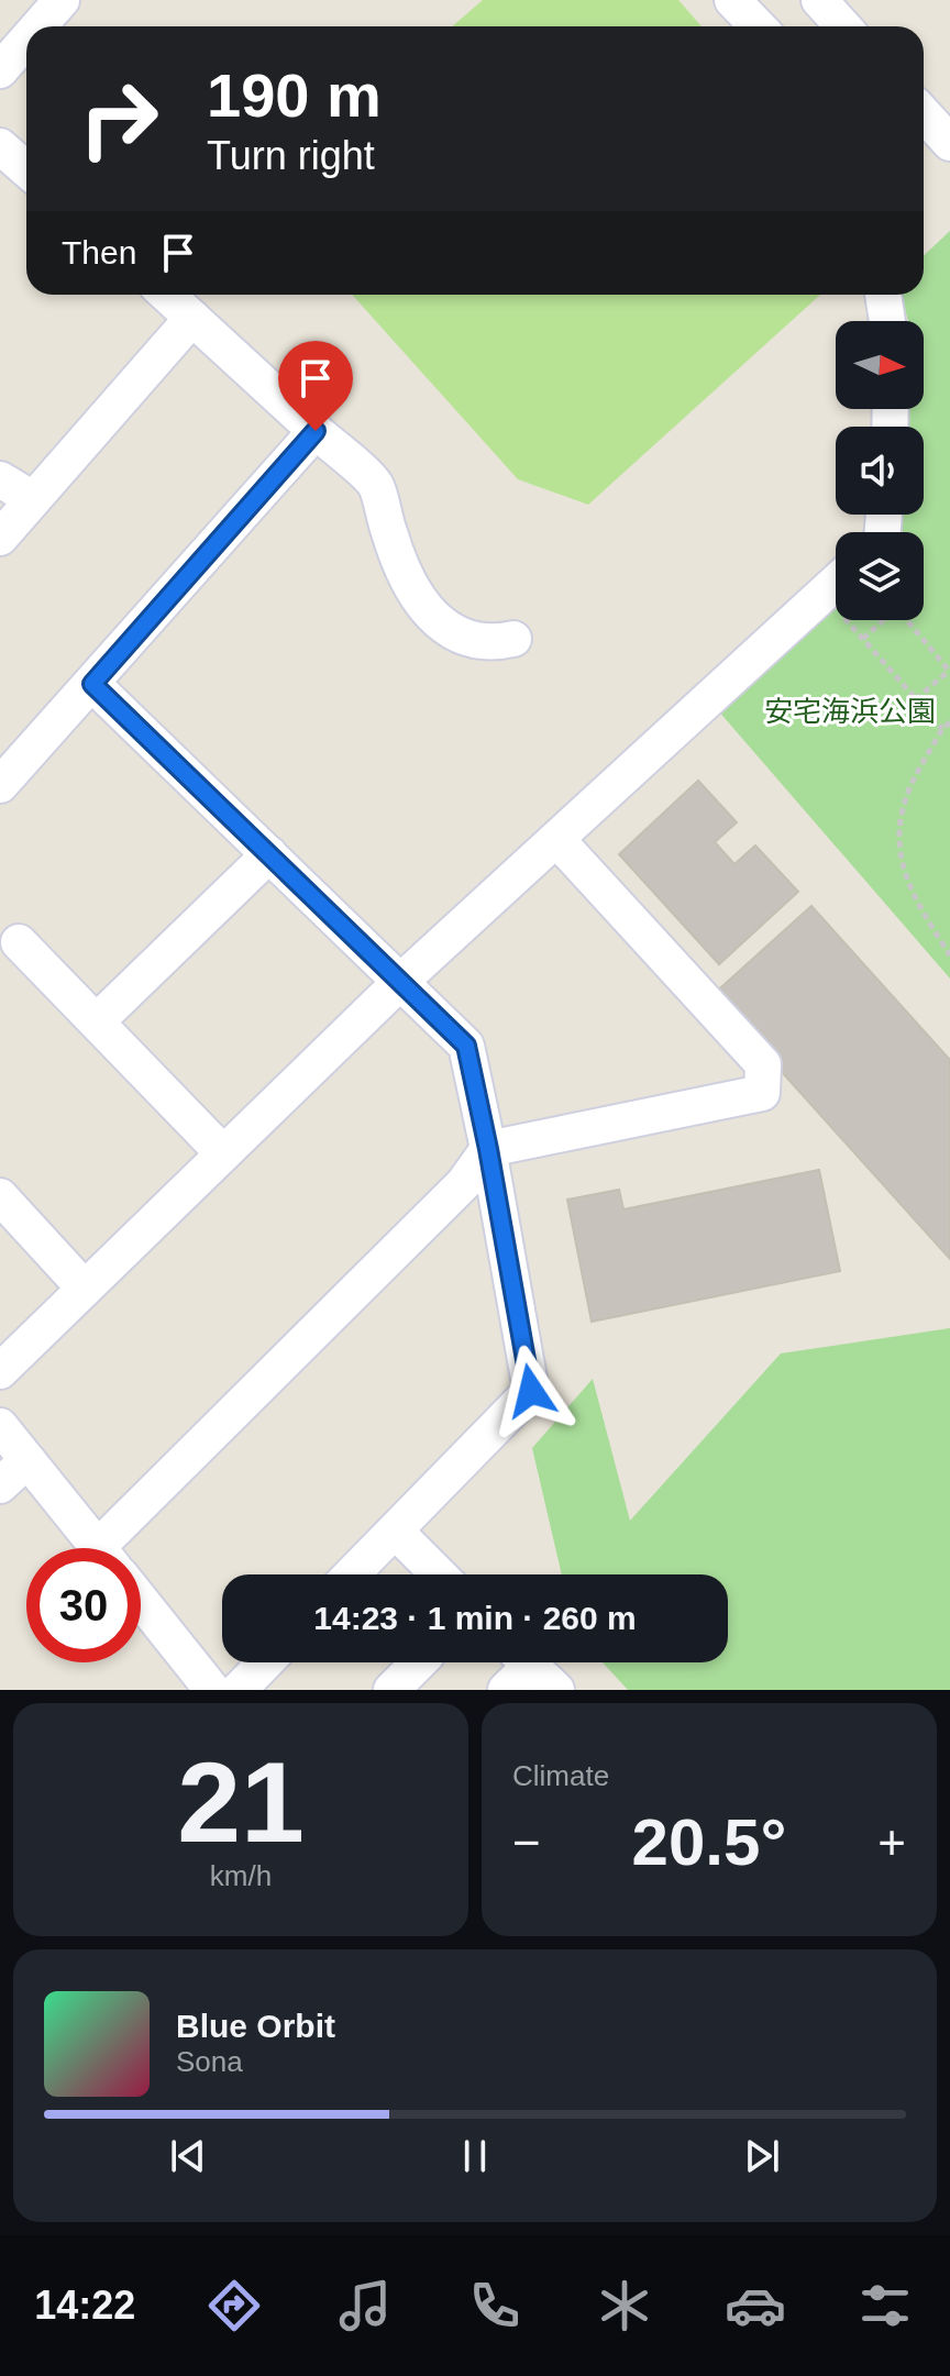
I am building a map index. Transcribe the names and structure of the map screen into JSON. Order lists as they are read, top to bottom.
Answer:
{
  "parks": ["安宅海浜公園"],
  "north": "right",
  "page": {
    "turn": ["190 m", "Turn right"],
    "then": "Then",
    "limit": "30",
    "trip": "14:23 · 1 min · 260 m",
    "tile": [
      ["21", "km/h"],
      "Climate"
    ],
    "heat": ["−", "20.5°", "+"],
    "song": ["Blue Orbit", "Sona"],
    "tabs": "14:22"
  }
}
